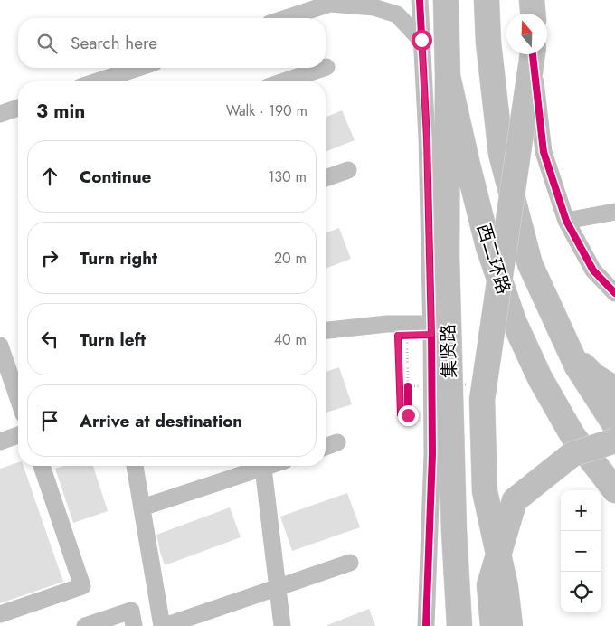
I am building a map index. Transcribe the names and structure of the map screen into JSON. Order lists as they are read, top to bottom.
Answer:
{
  "streets": {
    "highway": ["西二环路", "集贤路"]
  },
  "crossings": [
    ["西二环路", "集贤路"]
  ],
  "north": "top",
  "page": {
    "search": "Search here",
    "heading": ["3 min", "Walk · 190 m"],
    "list": [
      ["Continue", "130 m"],
      ["Turn right", "20 m"],
      ["Turn left", "40 m"],
      "Arrive at destination"
    ],
    "map_buttons": ["+", "−"]
  }
}
